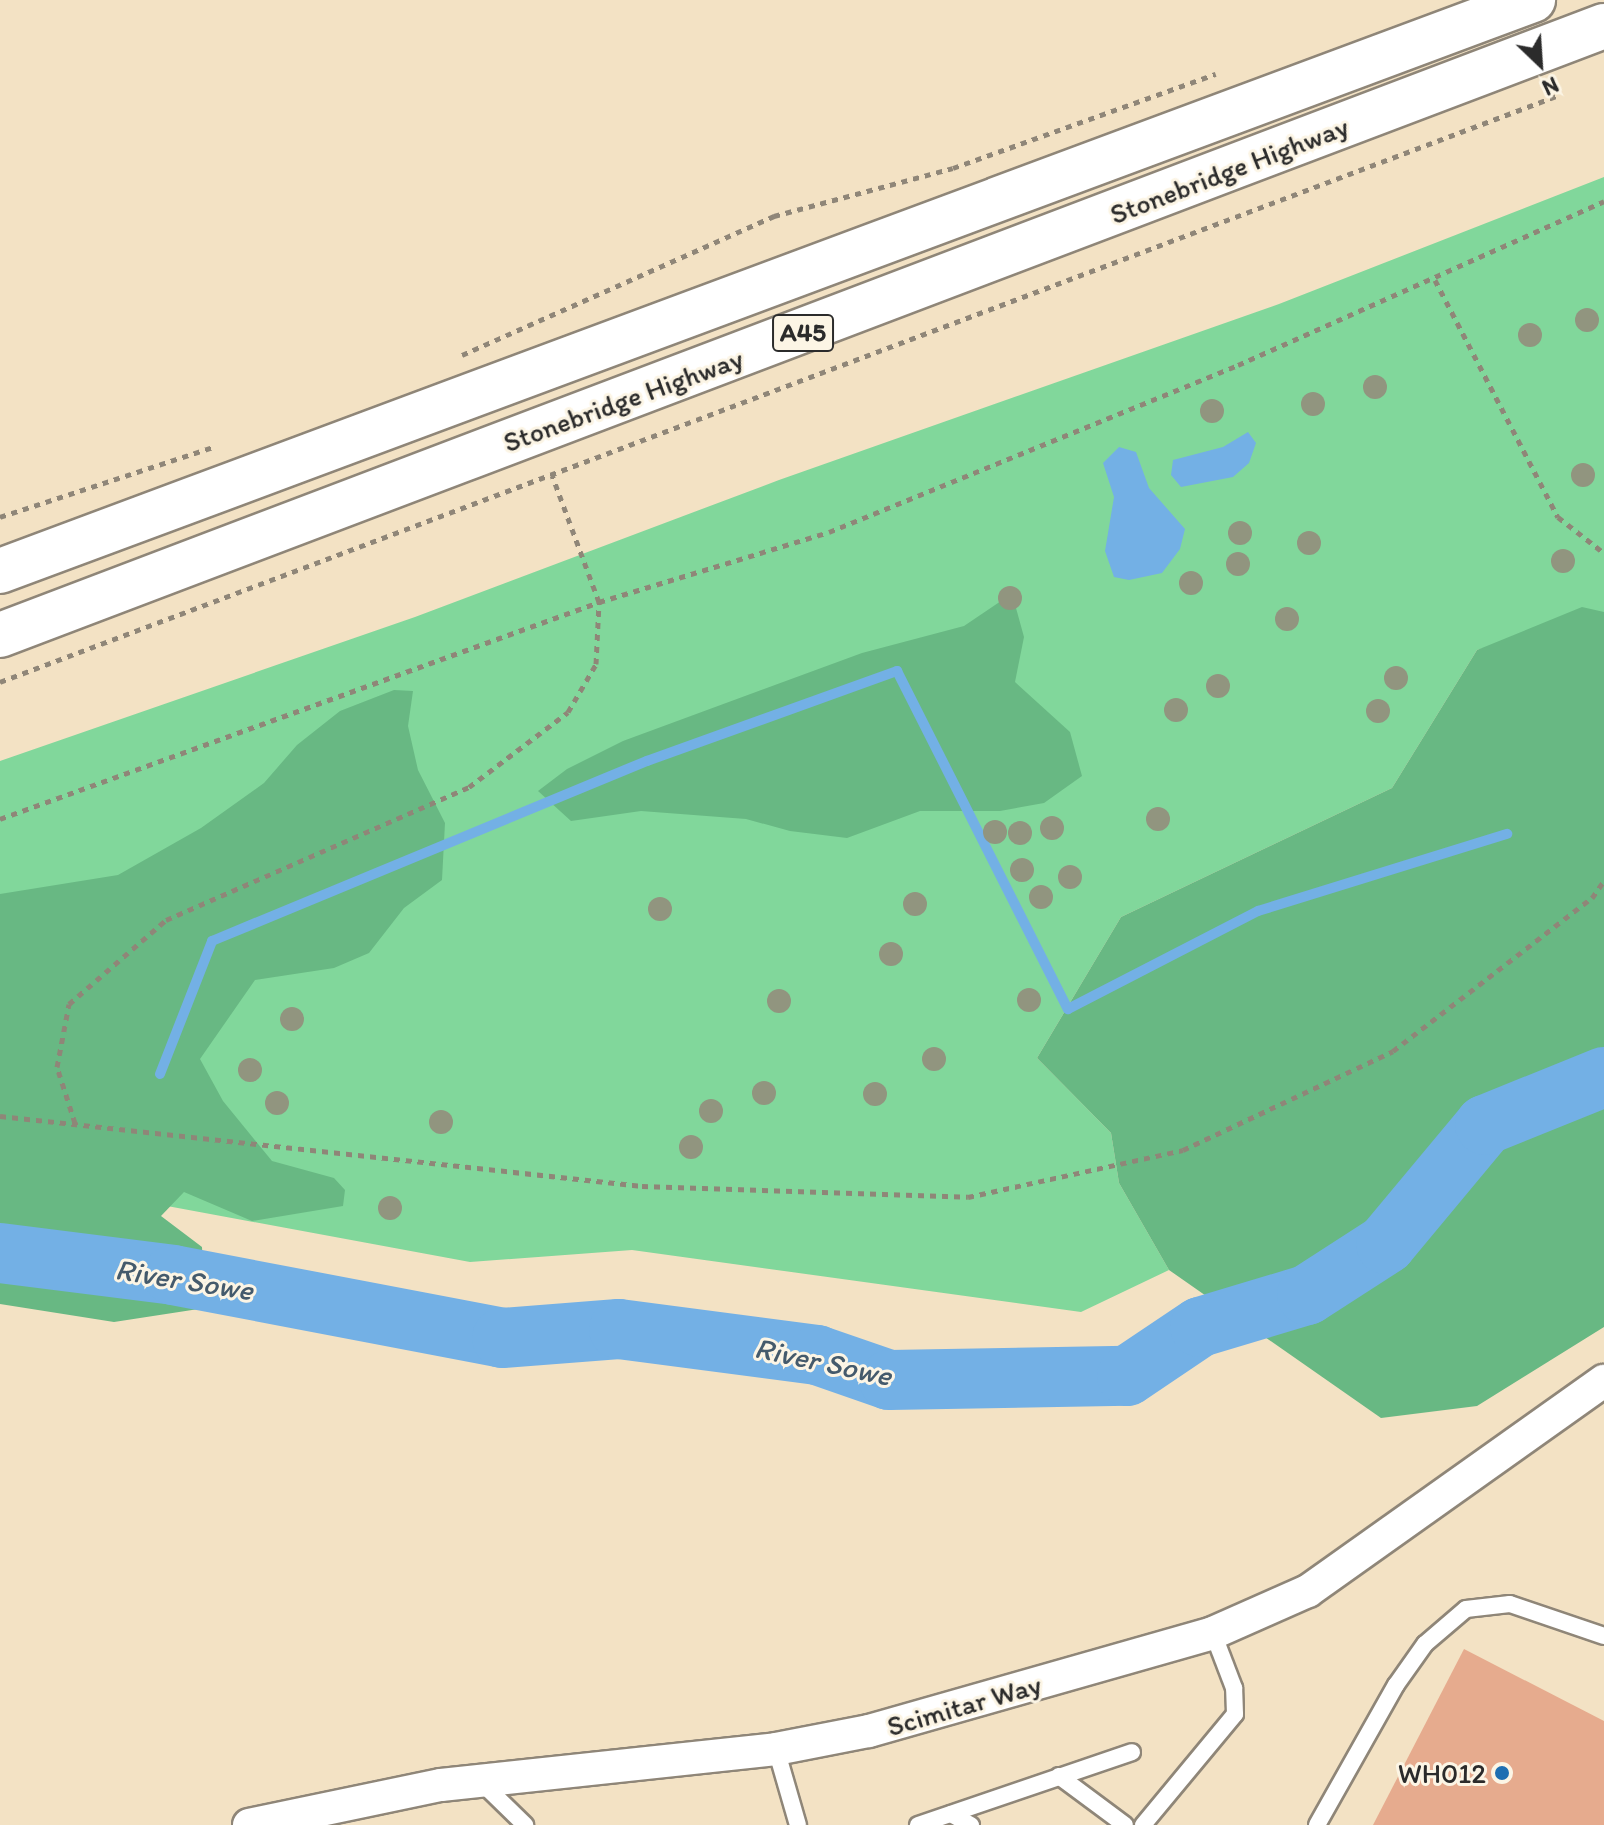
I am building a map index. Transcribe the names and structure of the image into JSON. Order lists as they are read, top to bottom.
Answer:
{
  "streets": {
    "highway": ["Stonebridge Highway", "A45"],
    "street": ["Scimitar Way"]
  },
  "water": ["River Sowe"],
  "places": ["WH012"],
  "north": "bottom right"
}
